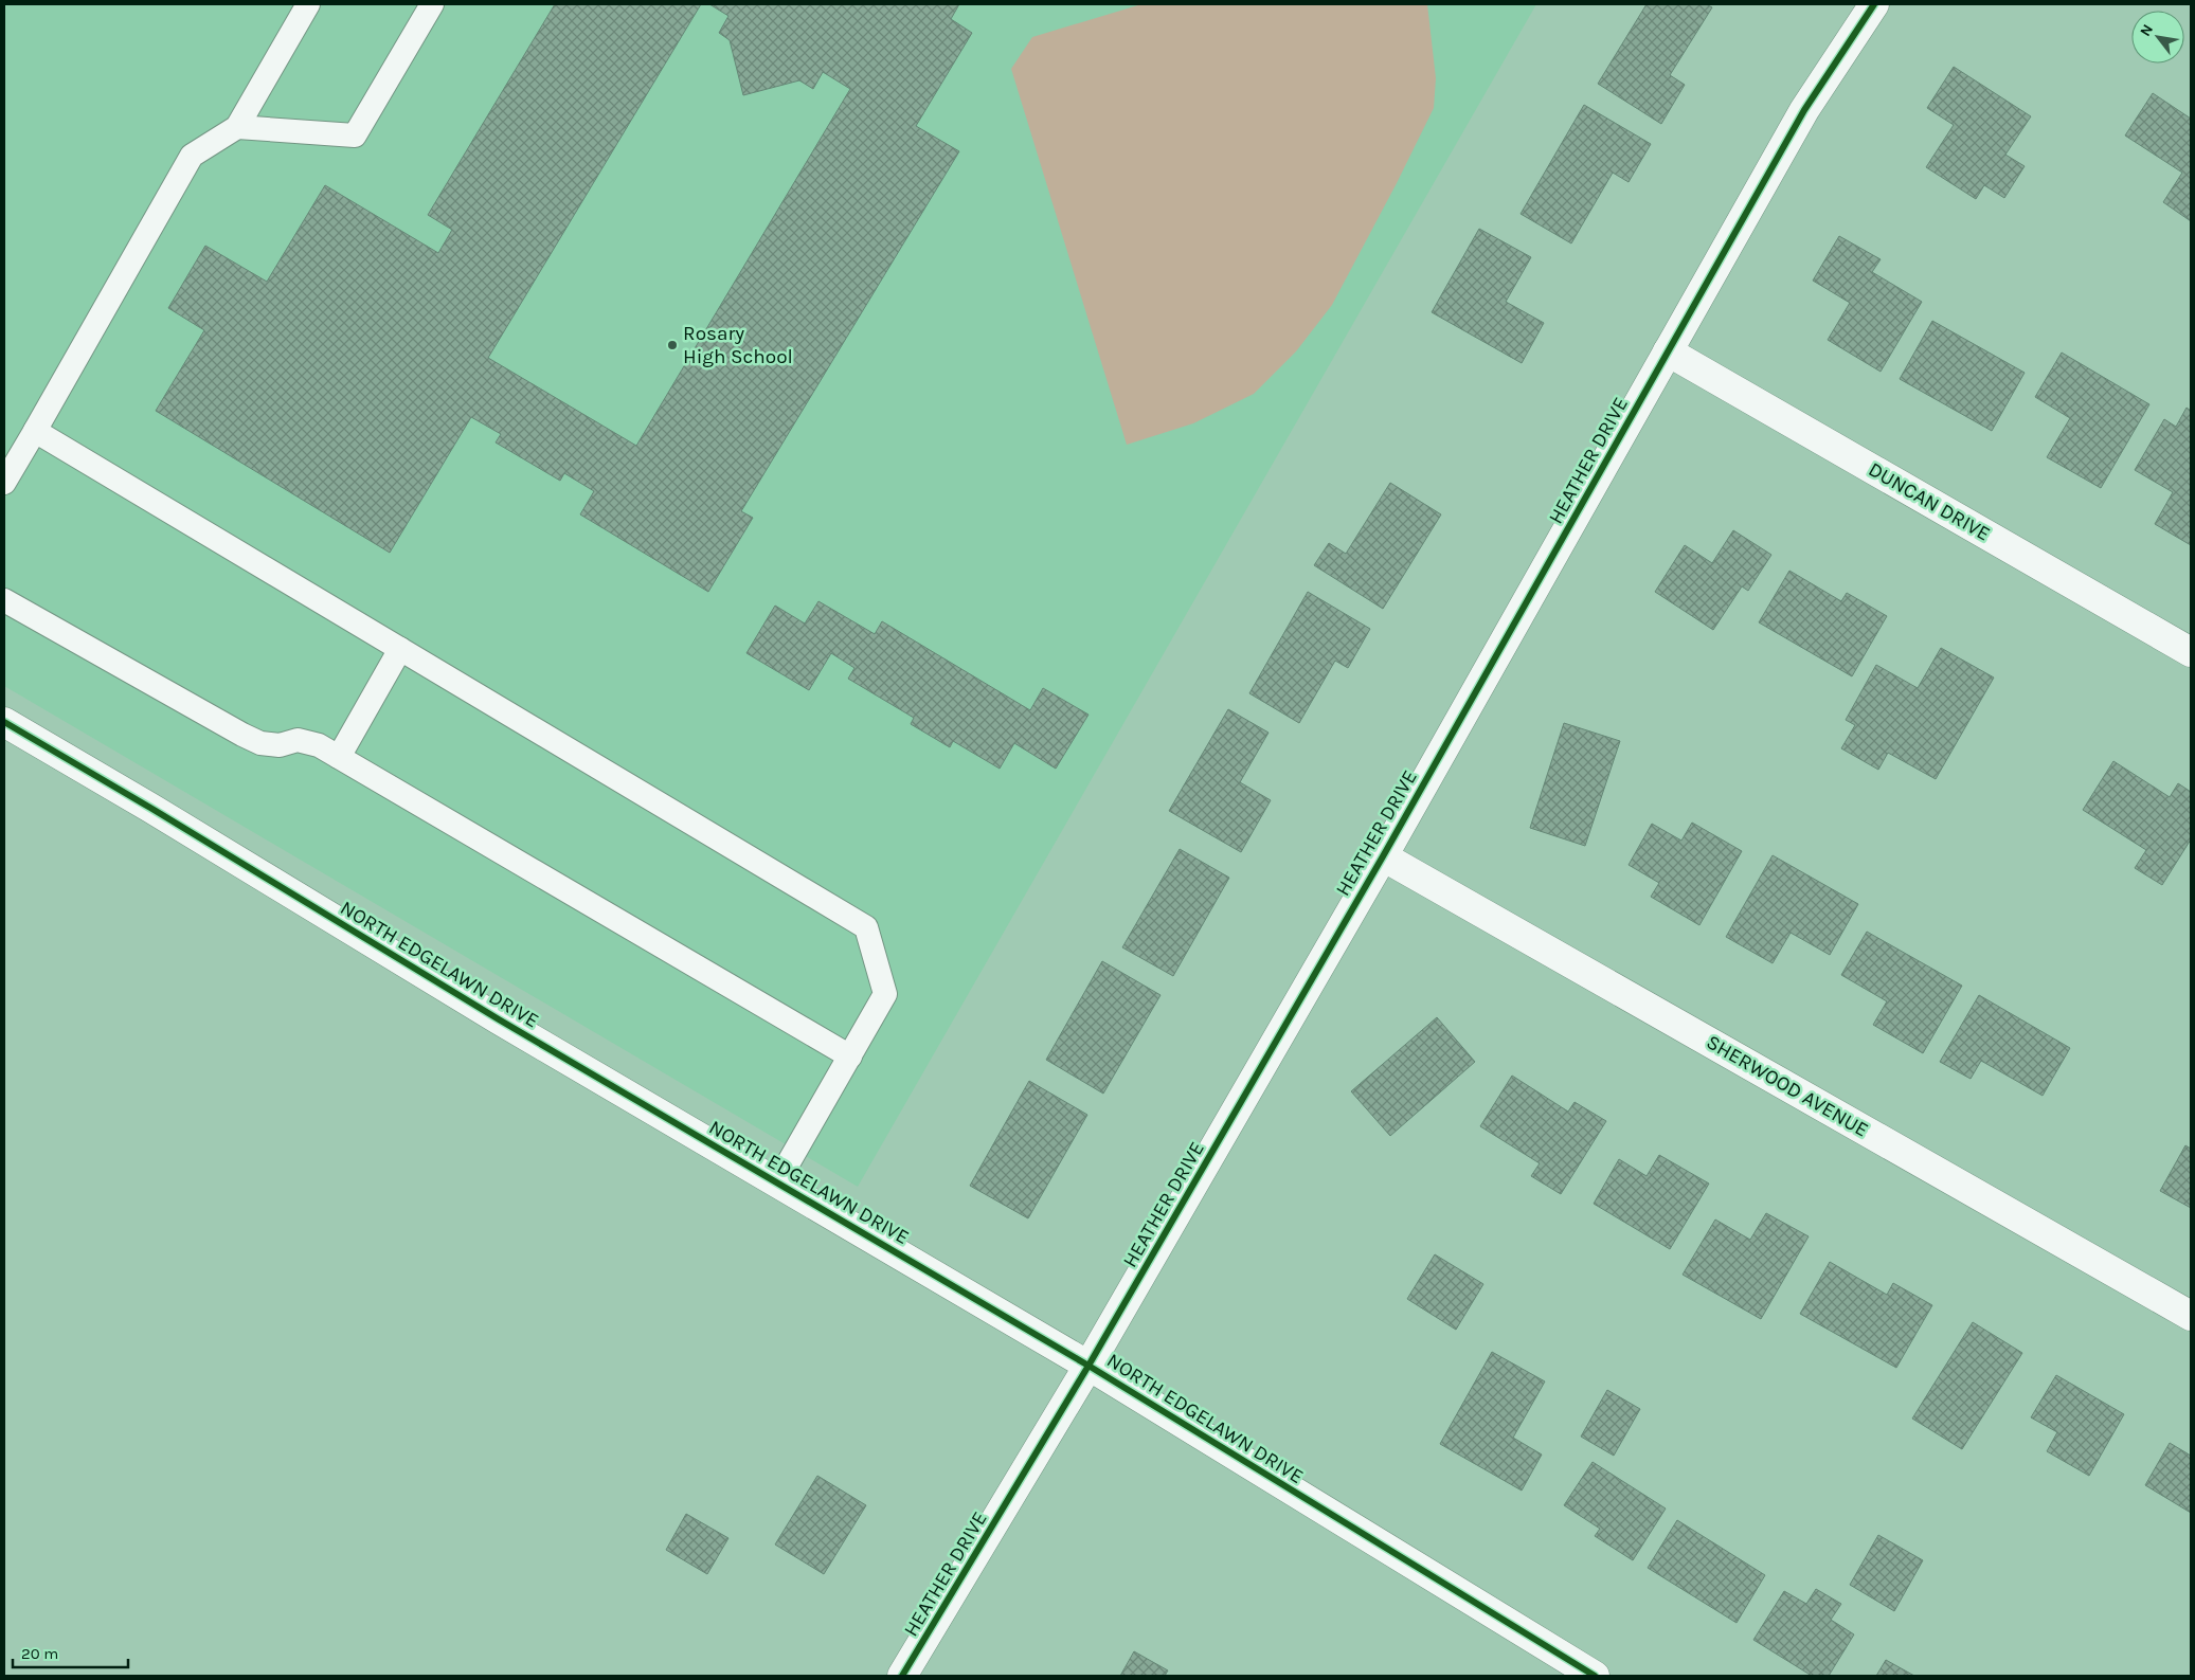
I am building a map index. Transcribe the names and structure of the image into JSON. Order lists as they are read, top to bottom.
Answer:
{
  "streets": {
    "street": [
      "HEATHER DRIVE",
      "DUNCAN DRIVE",
      "NORTH EDGELAWN DRIVE",
      "SHERWOOD AVENUE"
    ]
  },
  "crossings": [
    ["HEATHER DRIVE", "DUNCAN DRIVE"],
    ["HEATHER DRIVE", "NORTH EDGELAWN DRIVE"],
    ["HEATHER DRIVE", "SHERWOOD AVENUE"]
  ],
  "places": ["Rosary High School"],
  "scale_bar": "20 m",
  "north": "top left"
}
